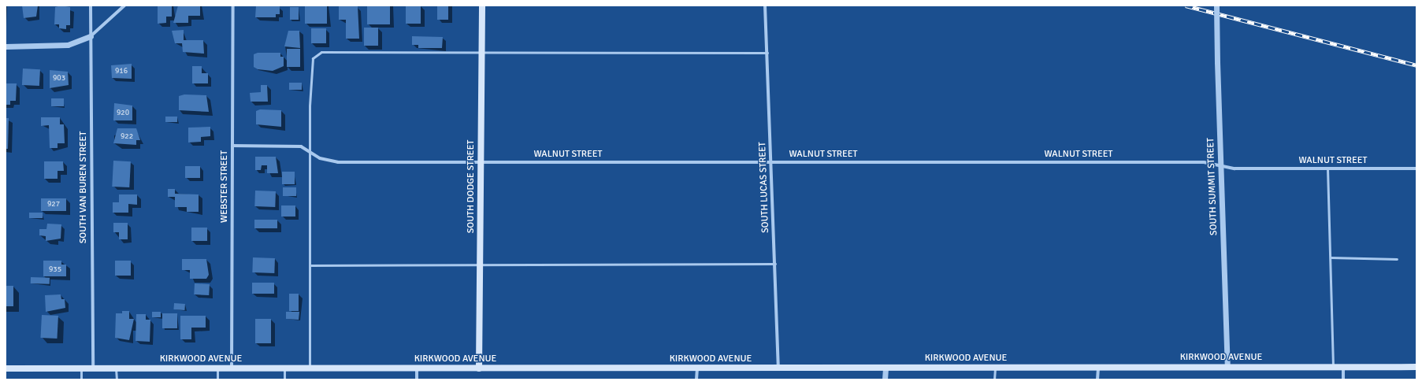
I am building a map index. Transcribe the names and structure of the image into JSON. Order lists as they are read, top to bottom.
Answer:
{
  "streets": {
    "main road": ["SOUTH DODGE STREET", "KIRKWOOD AVENUE"],
    "street": [
      "WALNUT STREET",
      "WEBSTER STREET",
      "SOUTH SUMMIT STREET",
      "SOUTH VAN BUREN STREET",
      "SOUTH LUCAS STREET"
    ]
  },
  "crossings": [
    ["WALNUT STREET", "WEBSTER STREET"],
    ["WALNUT STREET", "SOUTH DODGE STREET"],
    ["WALNUT STREET", "SOUTH SUMMIT STREET"],
    ["WALNUT STREET", "SOUTH LUCAS STREET"],
    ["WEBSTER STREET", "KIRKWOOD AVENUE"],
    ["SOUTH DODGE STREET", "KIRKWOOD AVENUE"],
    ["SOUTH SUMMIT STREET", "KIRKWOOD AVENUE"],
    ["SOUTH VAN BUREN STREET", "KIRKWOOD AVENUE"],
    ["SOUTH LUCAS STREET", "KIRKWOOD AVENUE"]
  ],
  "house_numbers": [
    "916",
    "903",
    "920",
    "922",
    "927",
    "935"
  ]
}
